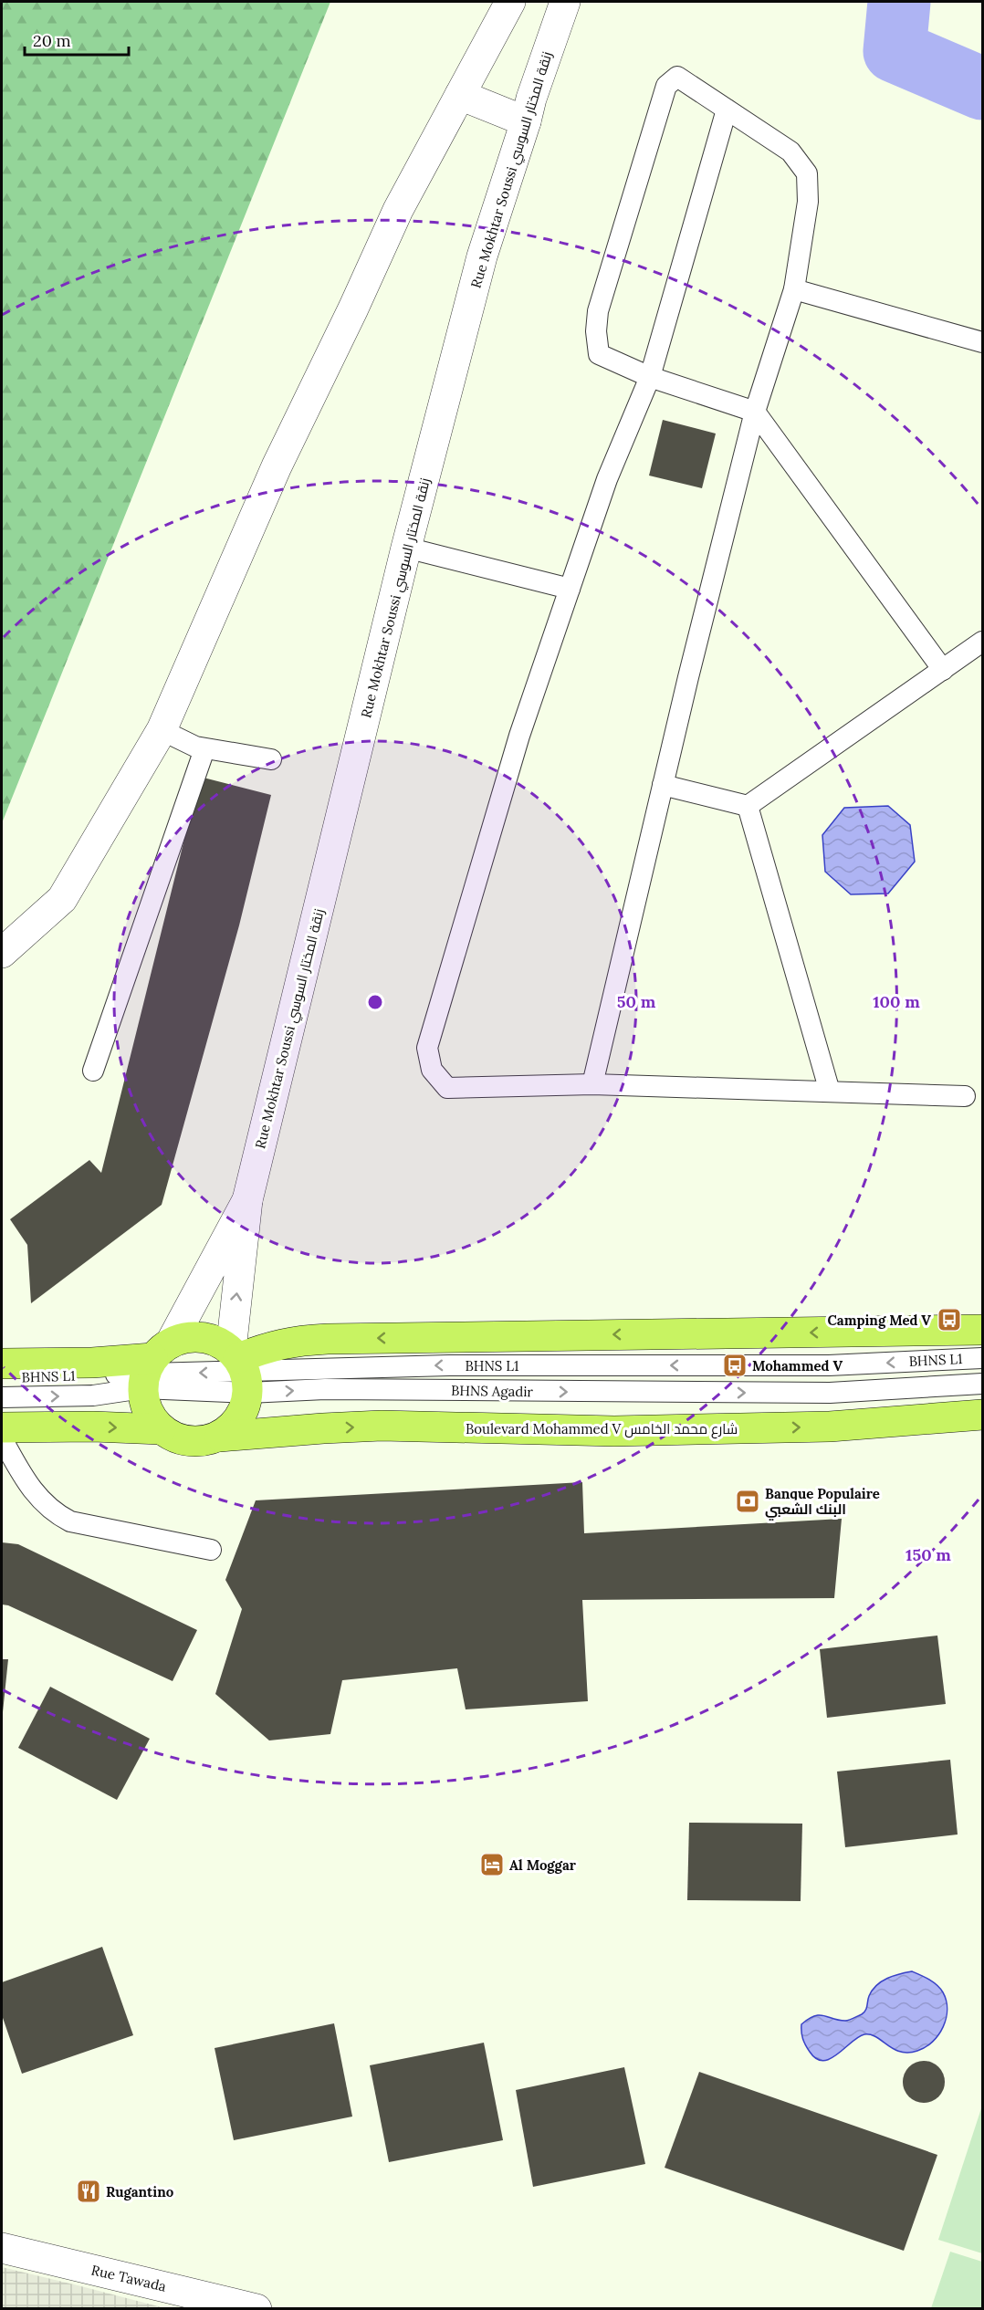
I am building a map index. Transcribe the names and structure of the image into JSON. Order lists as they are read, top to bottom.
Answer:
{
  "streets": {
    "main road": ["Boulevard Mohammed V شارع محمد الخامس"],
    "street": ["Rue Mokhtar Soussi زنقة المختار السوسي", "Rue Tawada"],
    "lane": ["BHNS L1", "BHNS Agadir"]
  },
  "crossings": [
    ["BHNS L1", "BHNS Agadir"],
    ["BHNS L1", "Boulevard Mohammed V شارع محمد الخامس"],
    ["BHNS Agadir", "Boulevard Mohammed V شارع محمد الخامس"]
  ],
  "one_way": ["BHNS L1", "BHNS Agadir"],
  "places": {
    "bus stop": ["Camping Med V", "Mohammed V"],
    "bank": ["Banque Populaire البنك الشعبي"],
    "hotel": ["Al Moggar"],
    "restaurant": ["Rugantino"]
  },
  "scale_bar": "20 m",
  "rings": ["50 m", "100 m", "150 m"]
}
